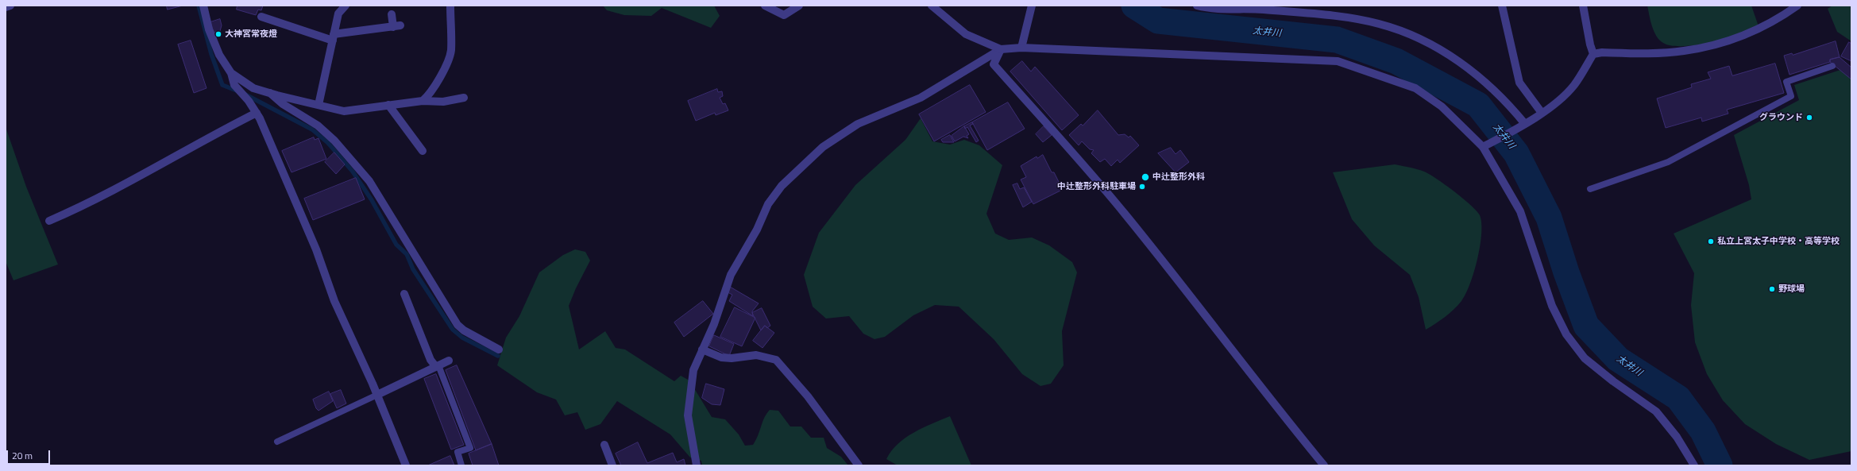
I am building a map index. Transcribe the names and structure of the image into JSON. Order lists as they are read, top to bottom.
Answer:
{
  "water": ["太井川"],
  "places": [
    "大神宮常夜燈",
    "グラウンド",
    "中辻整形外科",
    "中辻整形外科駐車場",
    "私立上宮太子中学校・高等学校",
    "野球場"
  ],
  "scale_bar": "20 m"
}
